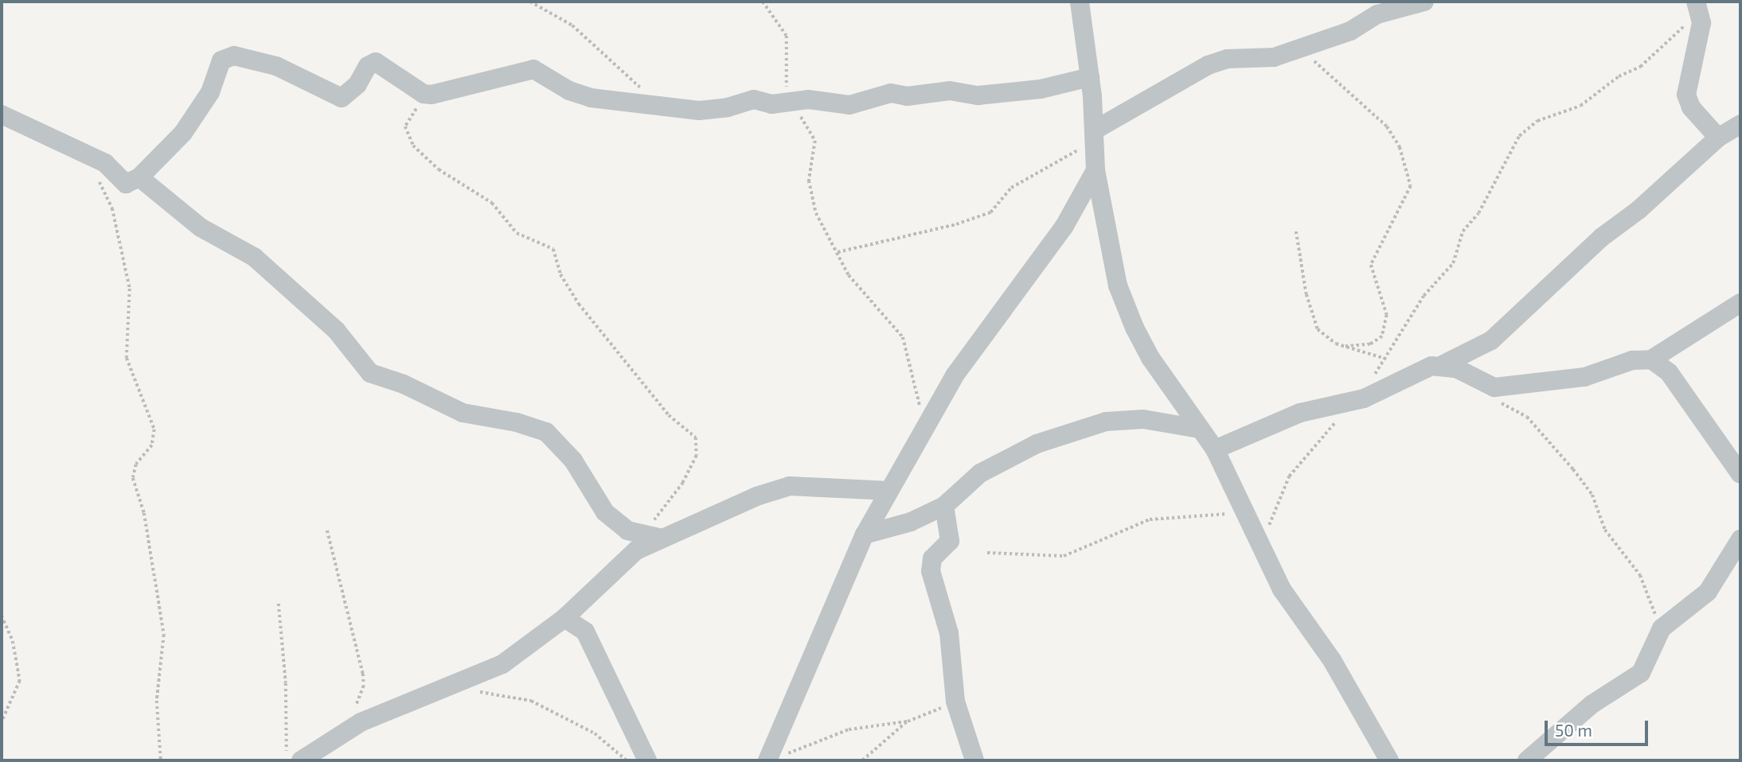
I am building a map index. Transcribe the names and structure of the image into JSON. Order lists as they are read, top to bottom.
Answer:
{
  "scale_bar": "50 m"
}
